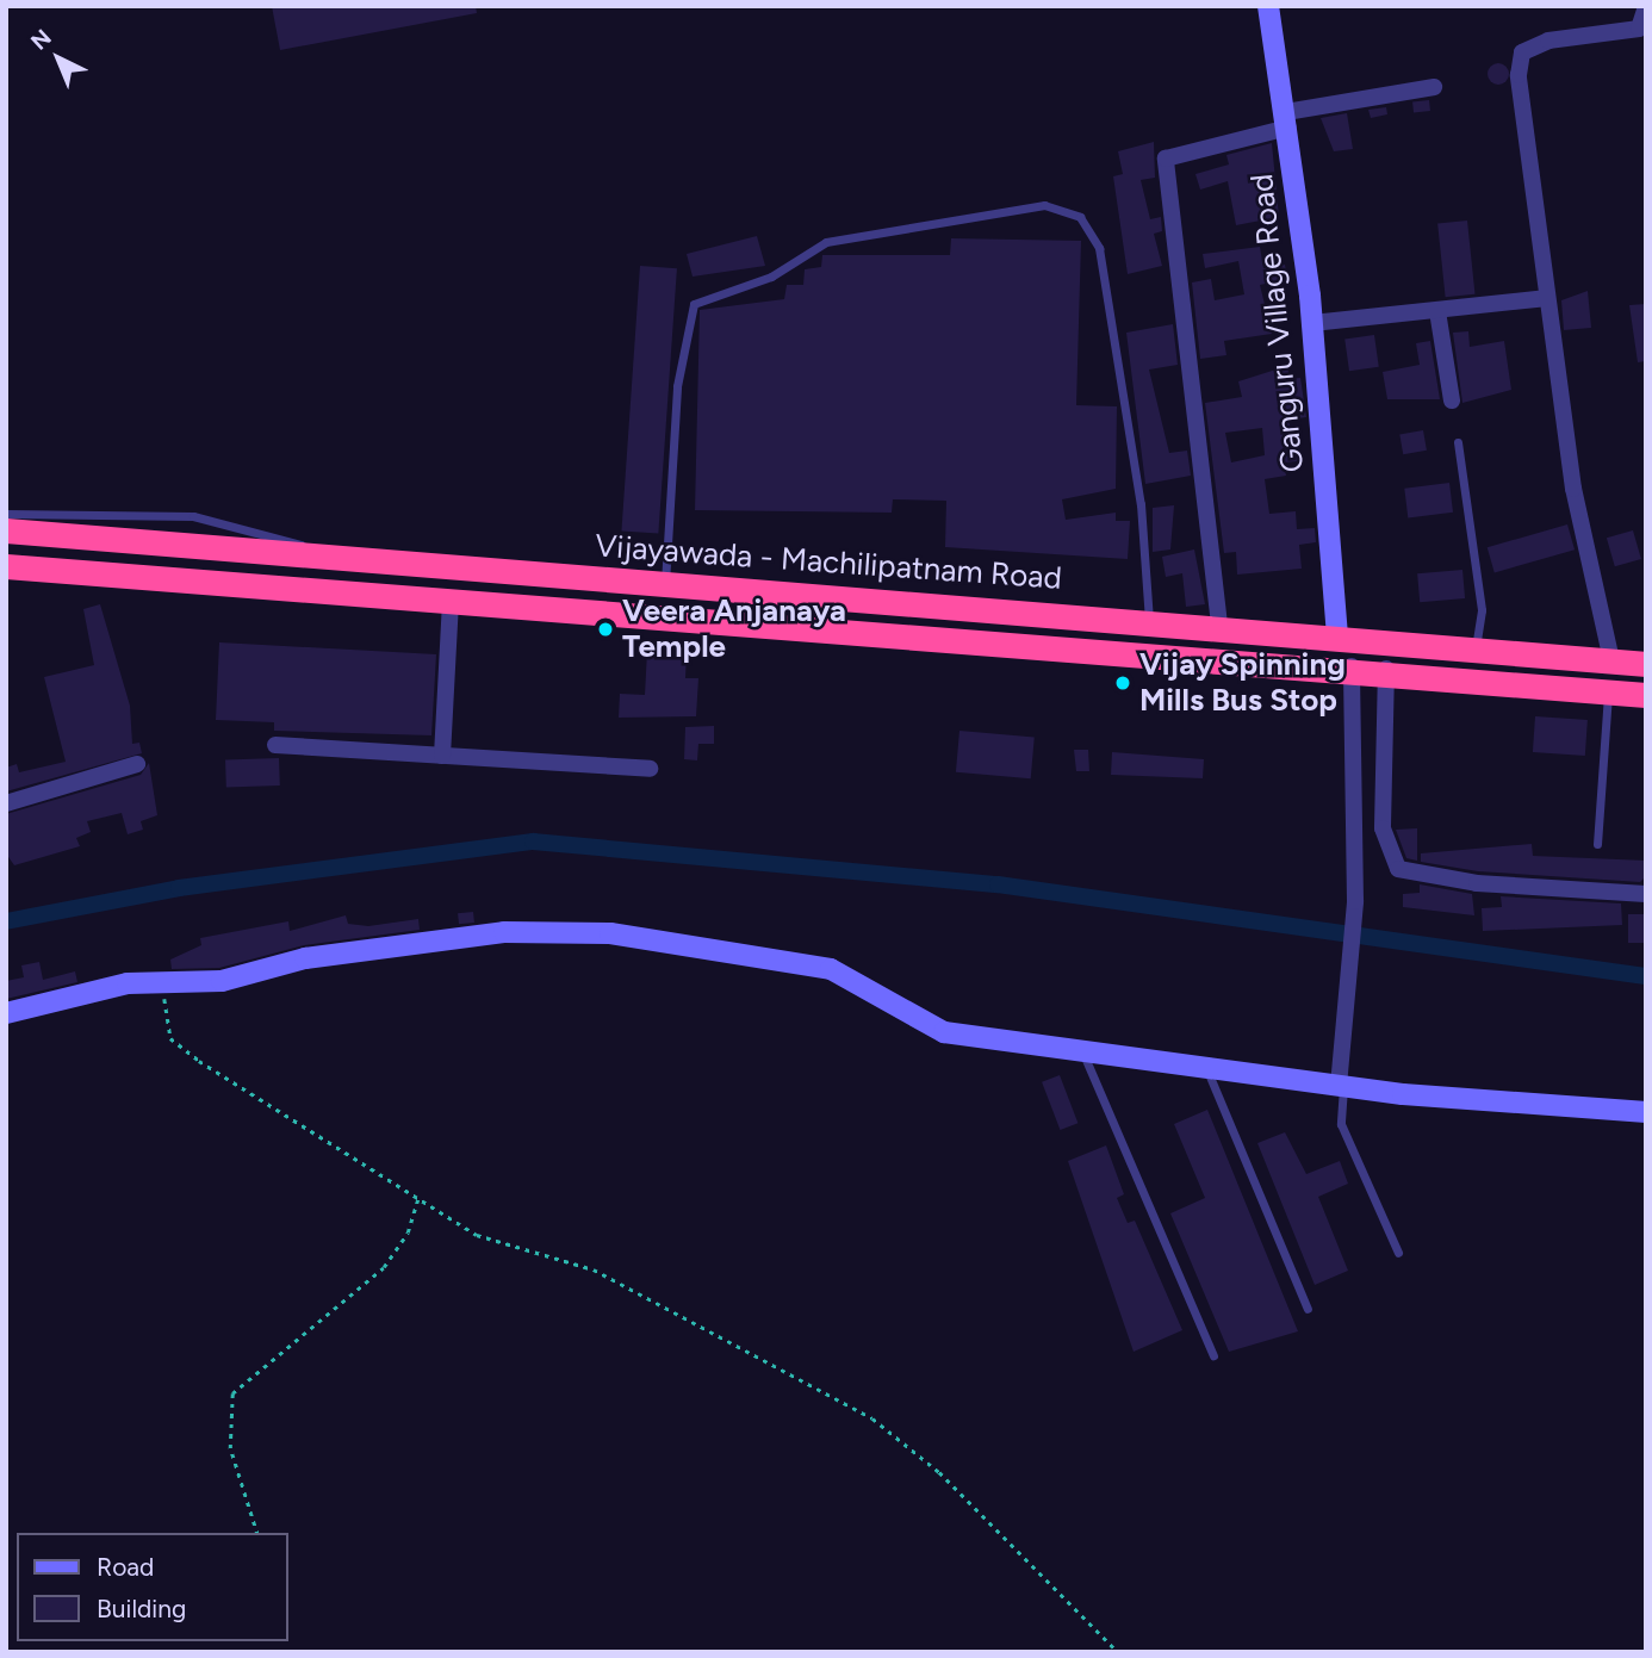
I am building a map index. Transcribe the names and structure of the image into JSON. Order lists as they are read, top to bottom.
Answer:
{
  "streets": {
    "highway": ["Vijayawada - Machilipatnam Road"],
    "street": ["Ganguru Village Road"]
  },
  "crossings": [
    ["Ganguru Village Road", "Vijayawada - Machilipatnam Road"]
  ],
  "places": ["Veera Anjanaya Temple", "Vijay Spinning Mills Bus Stop"],
  "legend": ["Road", "Building"],
  "north": "top left"
}
